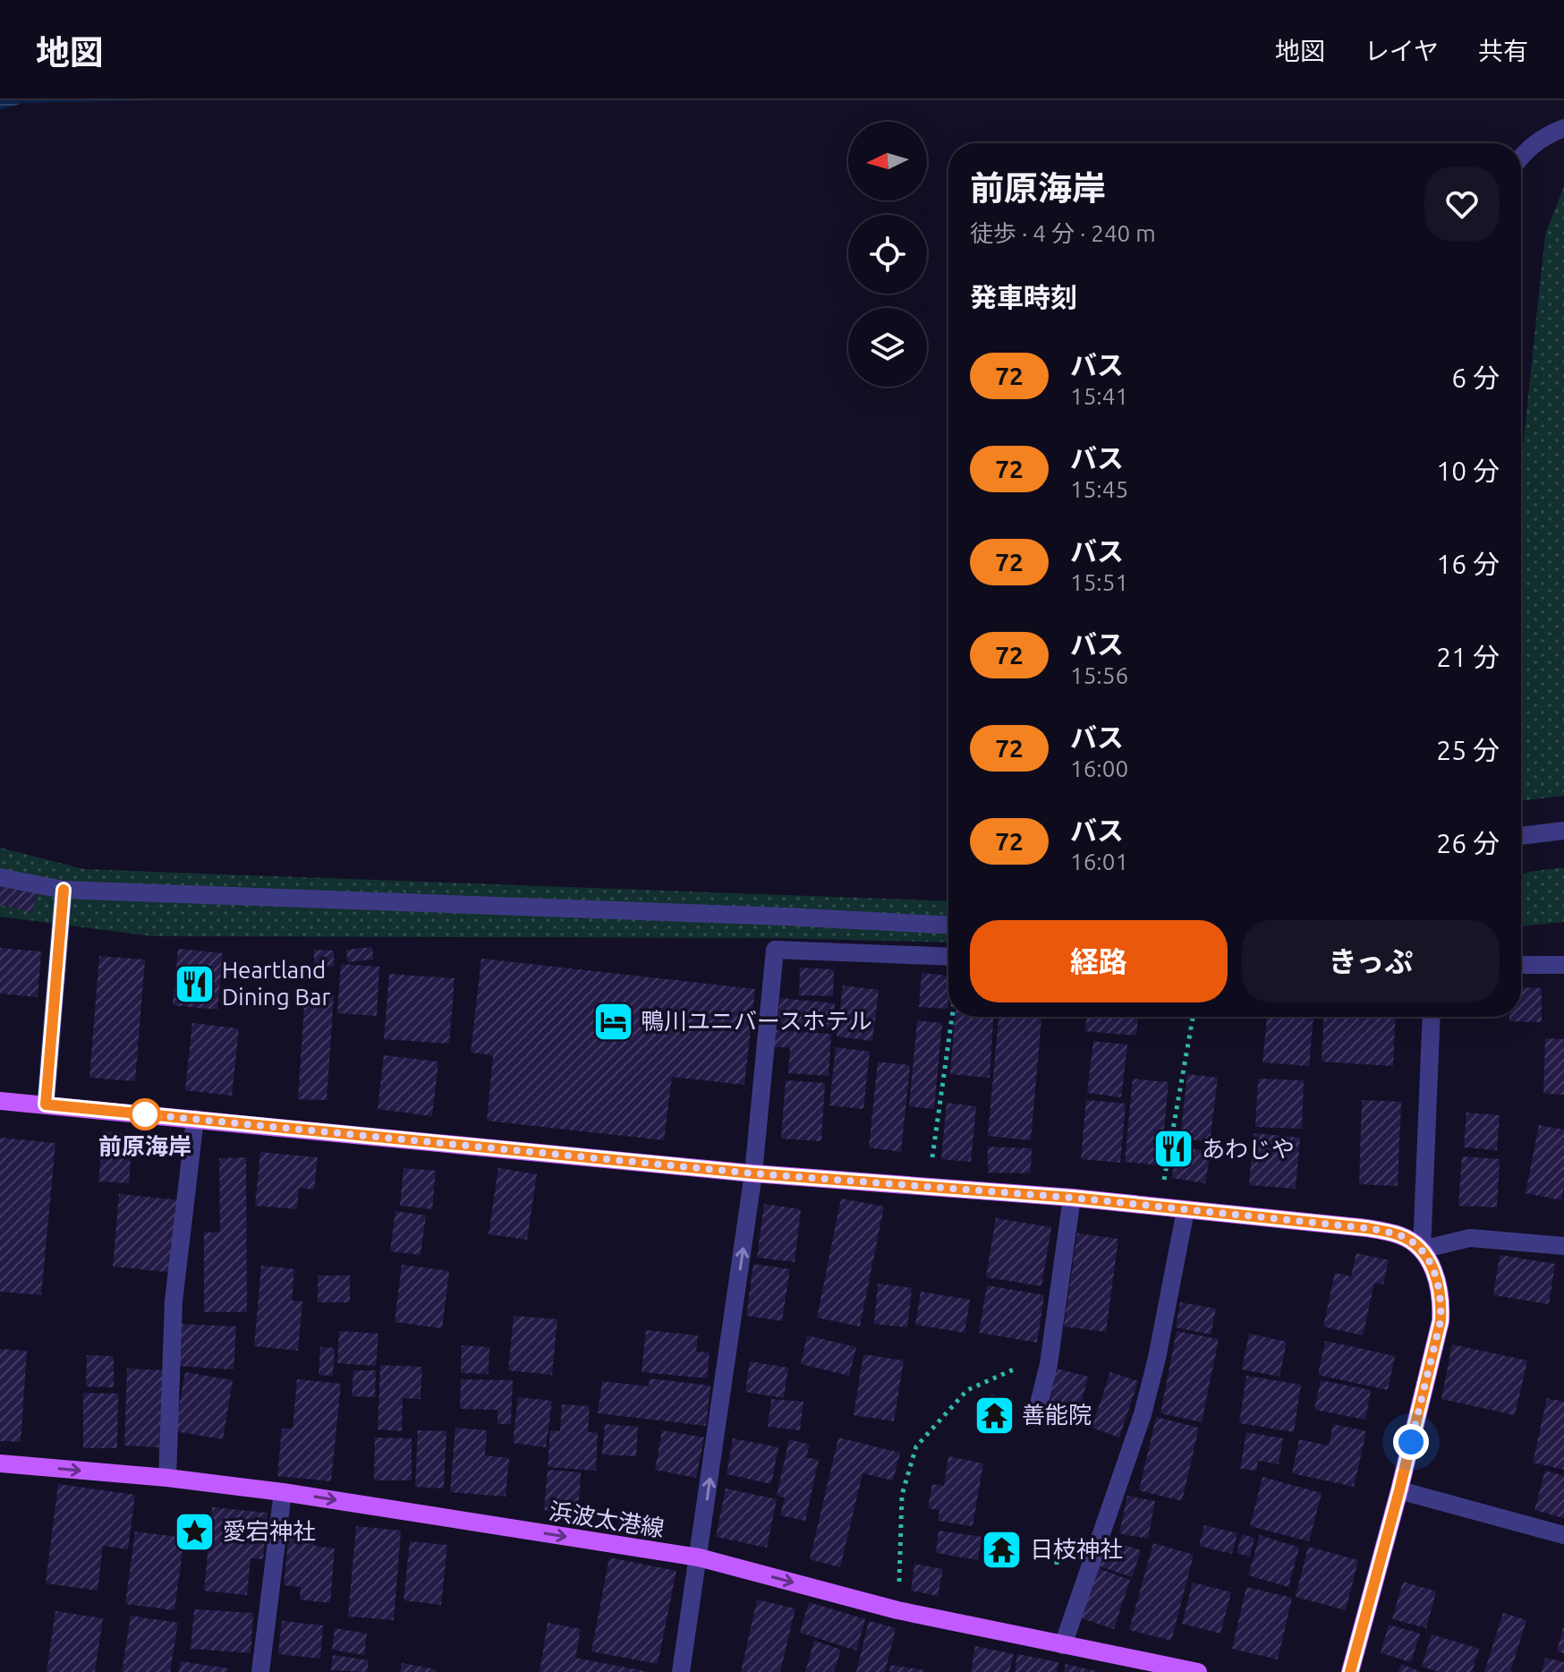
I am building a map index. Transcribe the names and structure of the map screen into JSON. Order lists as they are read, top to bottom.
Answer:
{
  "streets": {
    "main road": ["浜波太港線"]
  },
  "one_way": ["浜波太港線"],
  "places": {
    "restaurant": ["Heartland Dining Bar", "あわじや"],
    "hotel": ["鴨川ユニバースホテル"],
    "other": ["前原海岸"],
    "temple": ["善能院", "日枝神社"],
    "place": ["愛宕神社"]
  },
  "lines": ["bus line 72"],
  "north": "left",
  "page": {
    "header": "地図",
    "nav": ["地図", "レイヤ", "共有"],
    "heading": [
      ["前原海岸", "徒歩 · 4 分 · 240 m"],
      "発車時刻"
    ],
    "list": [
      {
        "mark": "72",
        "name": "バス",
        "note": "15:41",
        "value": "6 分"
      },
      {
        "mark": "72",
        "name": "バス",
        "note": "15:45",
        "value": "10 分"
      },
      {
        "mark": "72",
        "name": "バス",
        "note": "15:51",
        "value": "16 分"
      },
      {
        "mark": "72",
        "name": "バス",
        "note": "15:56",
        "value": "21 分"
      },
      {
        "mark": "72",
        "name": "バス",
        "note": "16:00",
        "value": "25 分"
      },
      {
        "mark": "72",
        "name": "バス",
        "note": "16:01",
        "value": "26 分"
      }
    ],
    "buttons": ["経路", "きっぷ"]
  }
}
